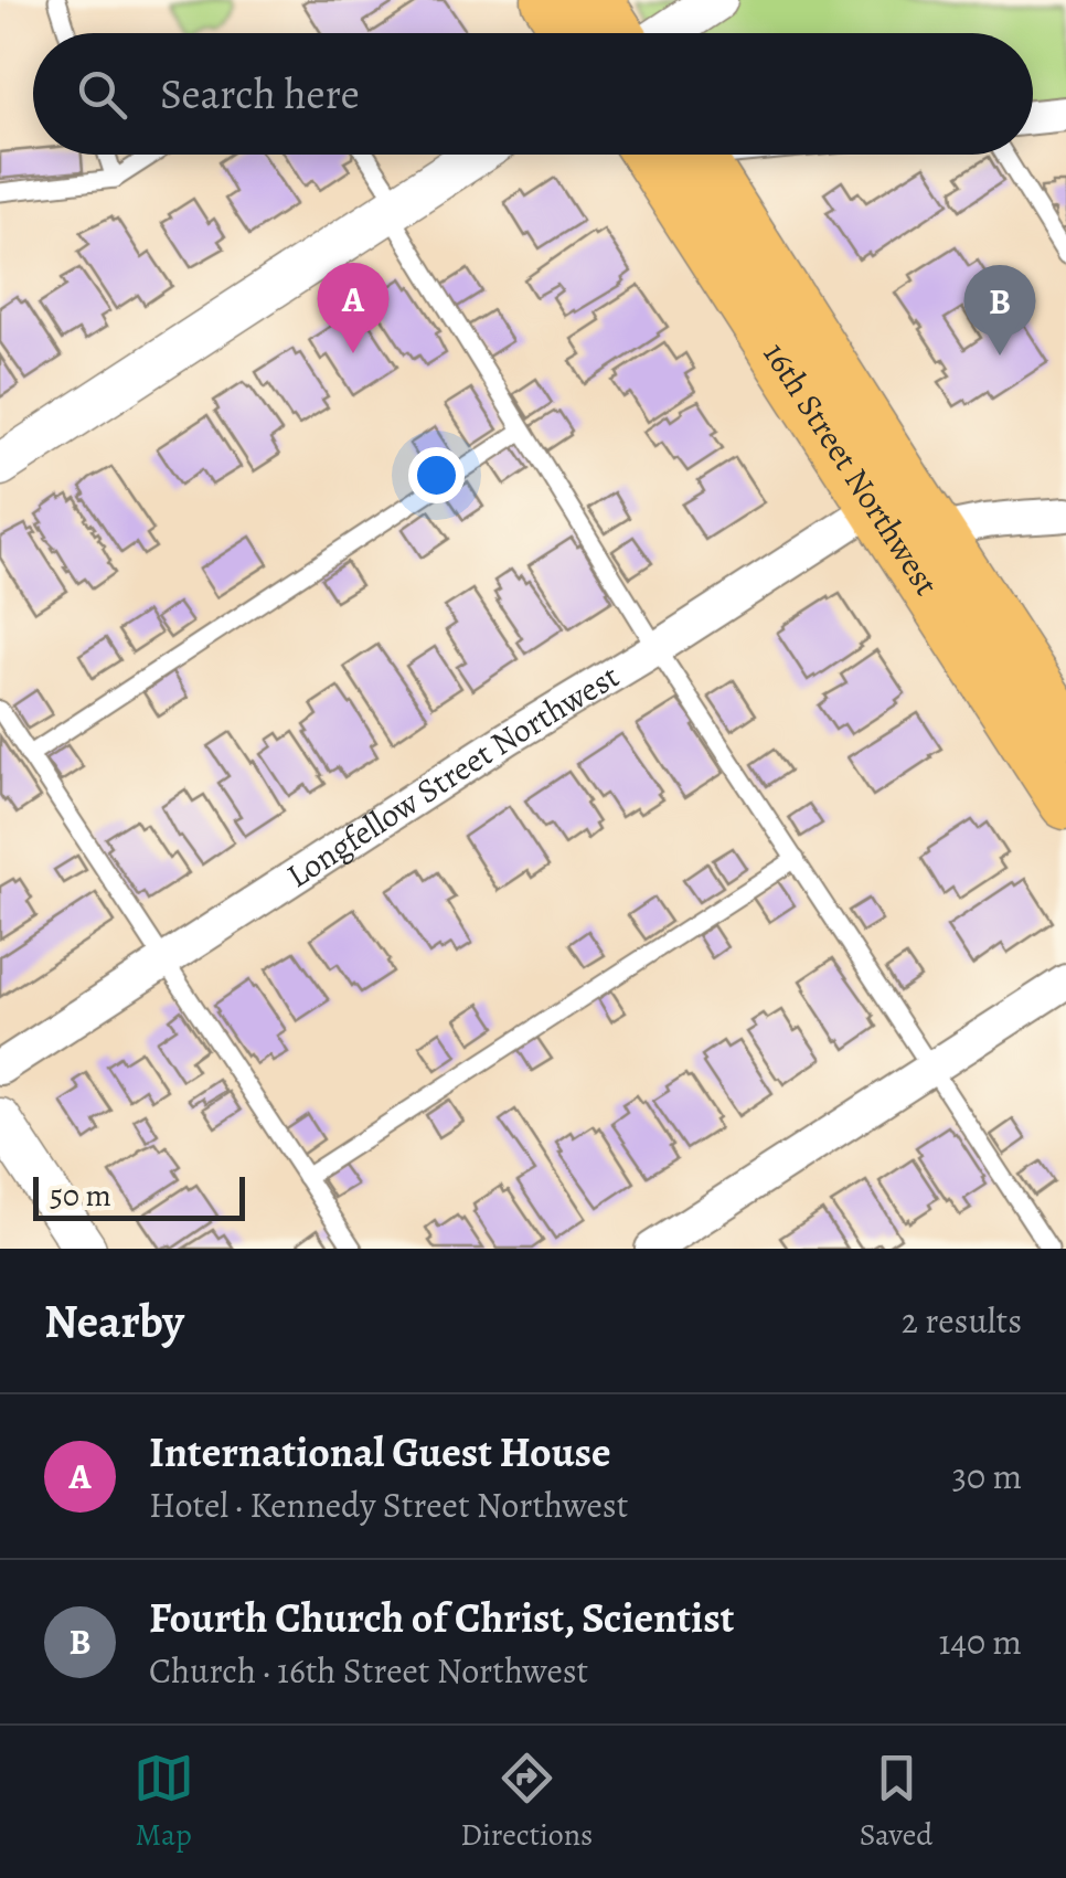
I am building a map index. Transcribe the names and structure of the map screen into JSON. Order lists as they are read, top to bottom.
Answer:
{
  "streets": {
    "main road": ["16th Street Northwest"],
    "street": ["Longfellow Street Northwest"]
  },
  "crossings": [
    ["16th Street Northwest", "Longfellow Street Northwest"]
  ],
  "scale_bar": "50 m",
  "page": {
    "search": "Search here",
    "pins": ["A", "B"],
    "scale": "50 m",
    "heading": ["Nearby", "2 results"],
    "list": [
      {
        "mark": "A",
        "name": "International Guest House",
        "note": "Hotel · Kennedy Street Northwest",
        "value": "30 m"
      },
      {
        "mark": "B",
        "name": "Fourth Church of Christ, Scientist",
        "note": "Church · 16th Street Northwest",
        "value": "140 m"
      }
    ],
    "nav": ["Map", "Directions", "Saved"]
  }
}
